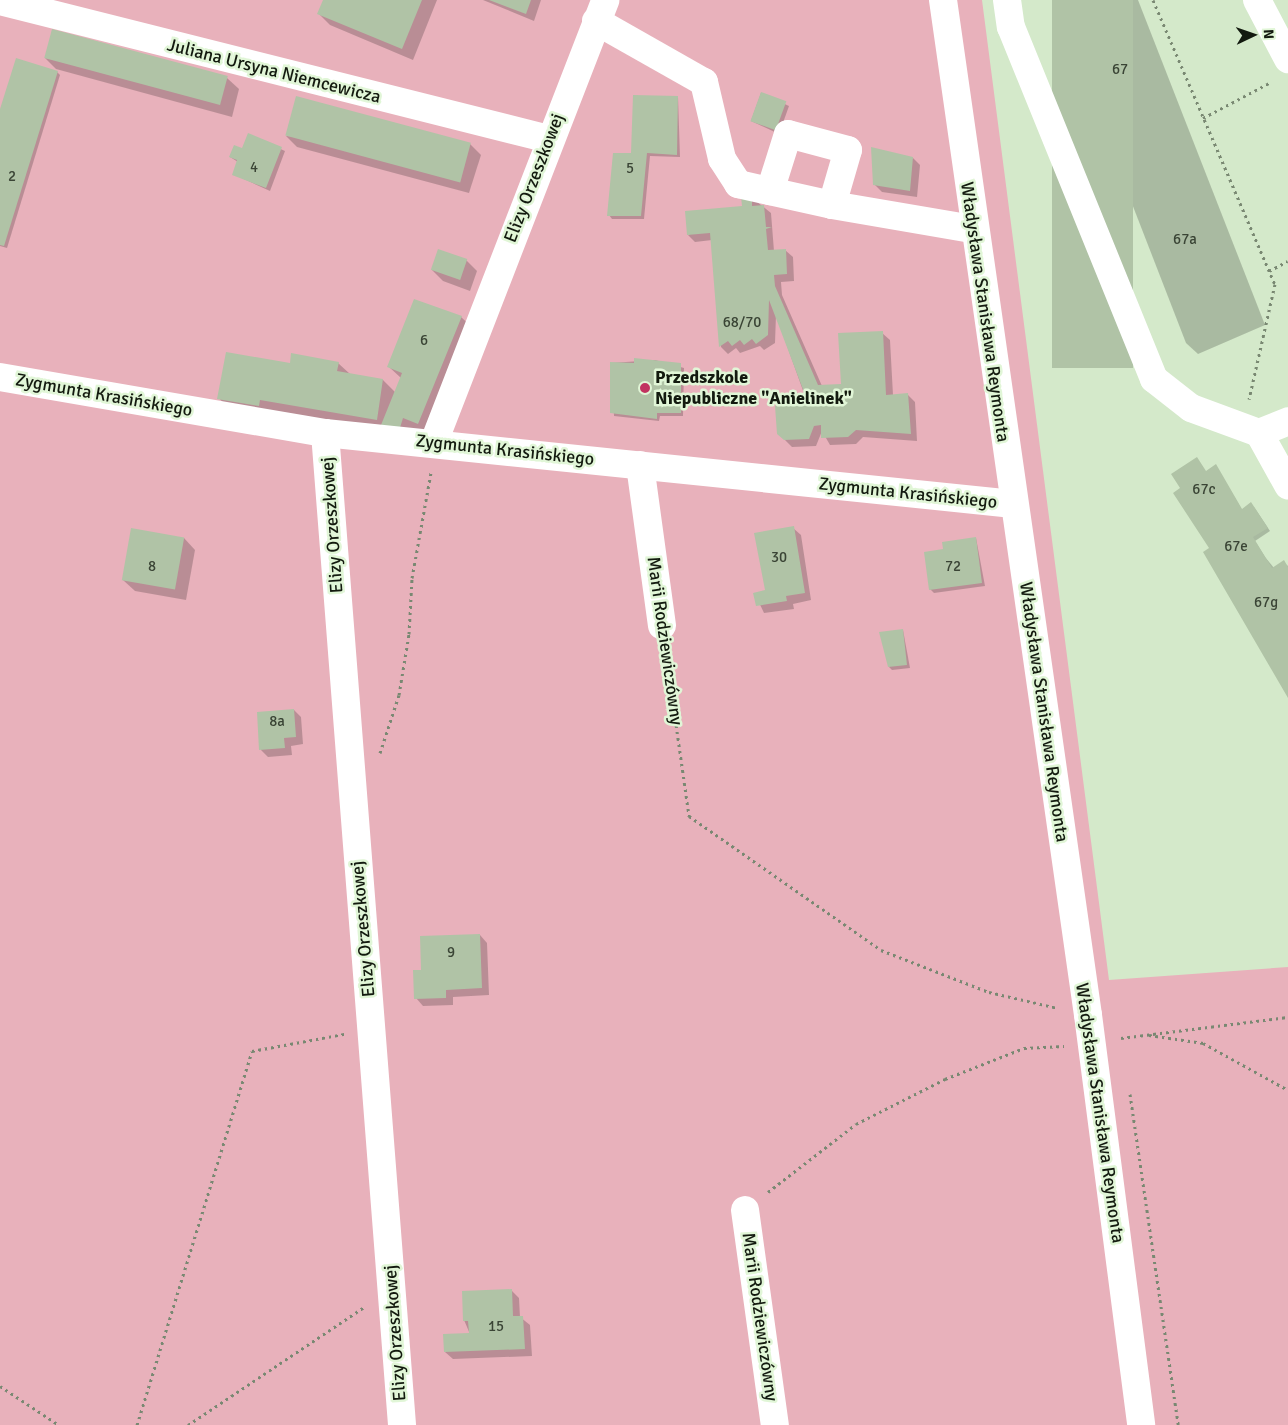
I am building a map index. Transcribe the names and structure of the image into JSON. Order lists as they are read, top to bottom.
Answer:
{
  "streets": {
    "street": [
      "Juliana Ursyna Niemcewicza",
      "Elizy Orzeszkowej",
      "Władysława Stanisława Reymonta",
      "Zygmunta Krasińskiego",
      "Marii Rodziewiczówny"
    ]
  },
  "crossings": [
    ["Juliana Ursyna Niemcewicza", "Elizy Orzeszkowej"],
    ["Elizy Orzeszkowej", "Zygmunta Krasińskiego"],
    ["Władysława Stanisława Reymonta", "Zygmunta Krasińskiego"],
    ["Władysława Stanisława Reymonta", "Marii Rodziewiczówny"],
    ["Zygmunta Krasińskiego", "Marii Rodziewiczówny"]
  ],
  "places": ["Przedszkole Niepubliczne \"Anielinek\""],
  "house_numbers": [
    "67",
    "4",
    "5",
    "2",
    "67a",
    "68/70",
    "6",
    "67c",
    "67e",
    "30",
    "8",
    "72",
    "67g",
    "8a",
    "9",
    "15"
  ],
  "north": "right"
}
